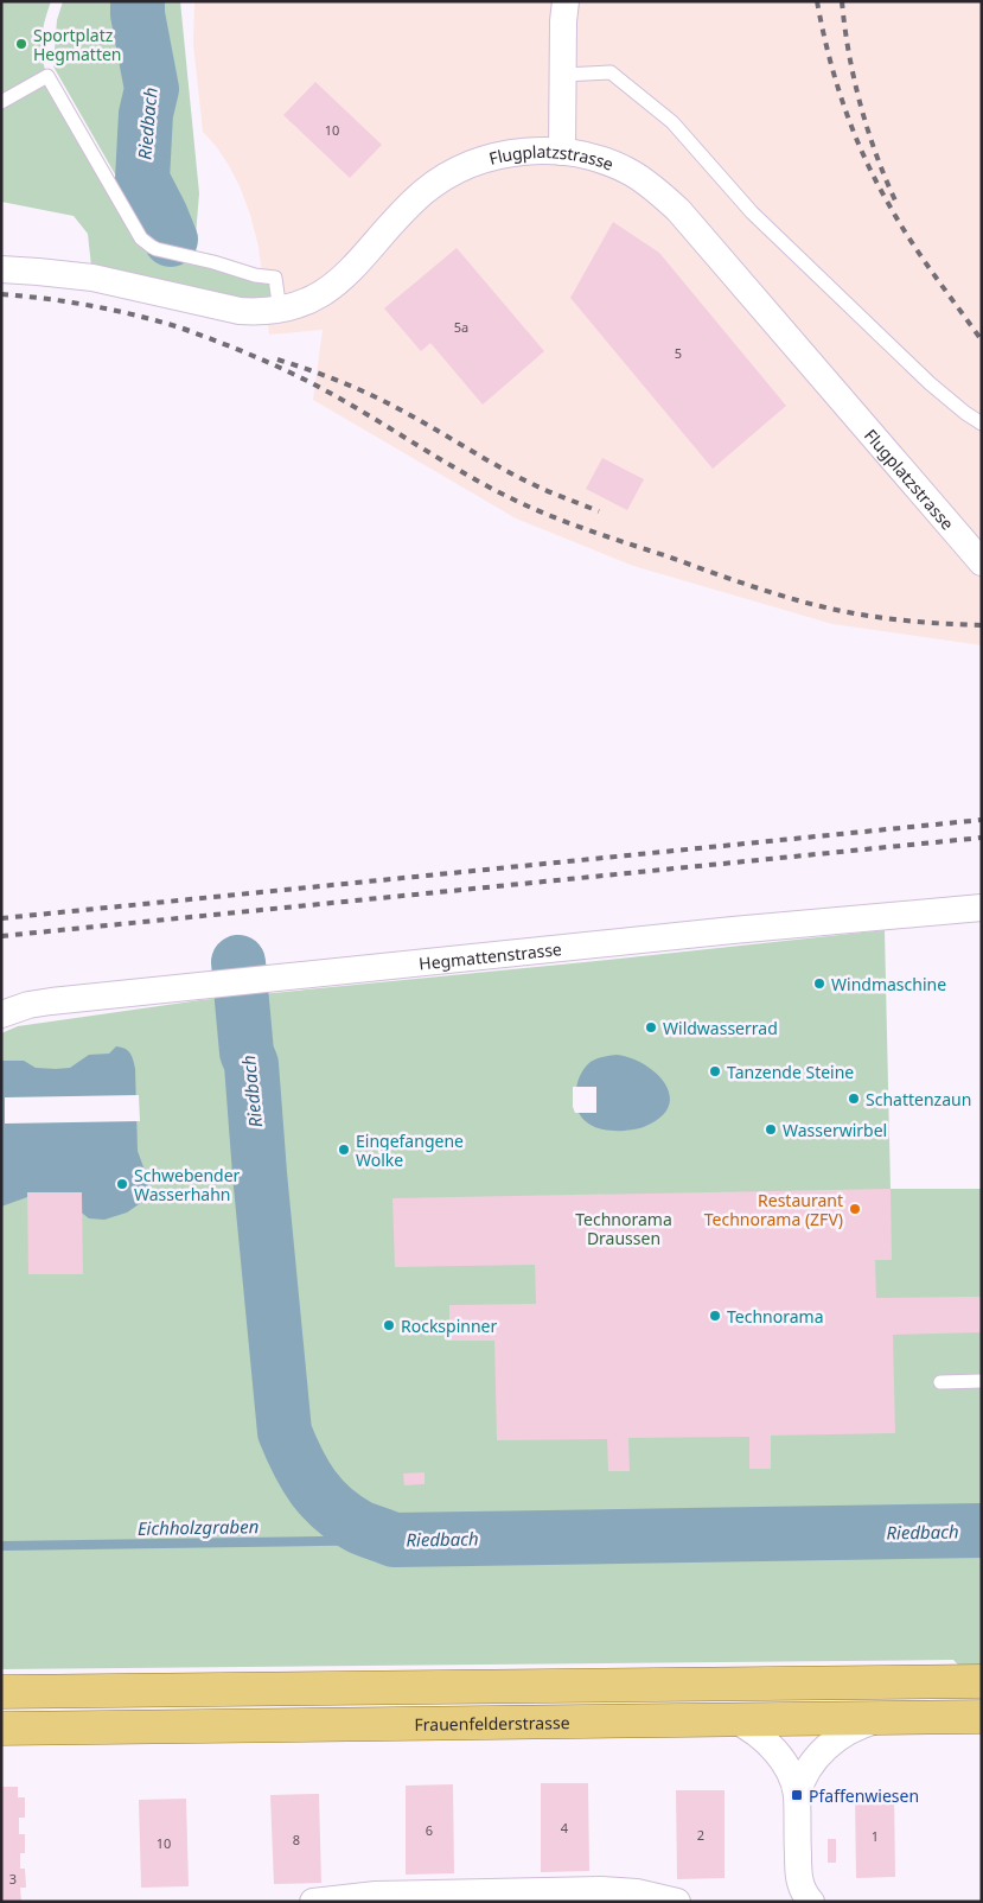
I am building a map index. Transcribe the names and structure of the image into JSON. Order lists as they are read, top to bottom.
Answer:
{
  "streets": {
    "main road": ["Frauenfelderstrasse"],
    "street": ["Flugplatzstrasse", "Hegmattenstrasse"]
  },
  "water": ["Riedbach", "Eichholzgraben"],
  "parks": ["Technorama Draussen"],
  "places": {
    "other": [
      "Sportplatz Hegmatten",
      "Windmaschine",
      "Wildwasserrad",
      "Tanzende Steine",
      "Schattenzaun",
      "Wasserwirbel",
      "Eingefangene Wolke",
      "Schwebender Wasserhahn",
      "Restaurant Technorama (ZFV)",
      "Technorama",
      "Rockspinner"
    ],
    "transit": ["Pfaffenwiesen"]
  },
  "house_numbers": [
    "10",
    "5a",
    "5",
    "4",
    "6",
    "2",
    "1",
    "8",
    "10",
    "3"
  ]
}
